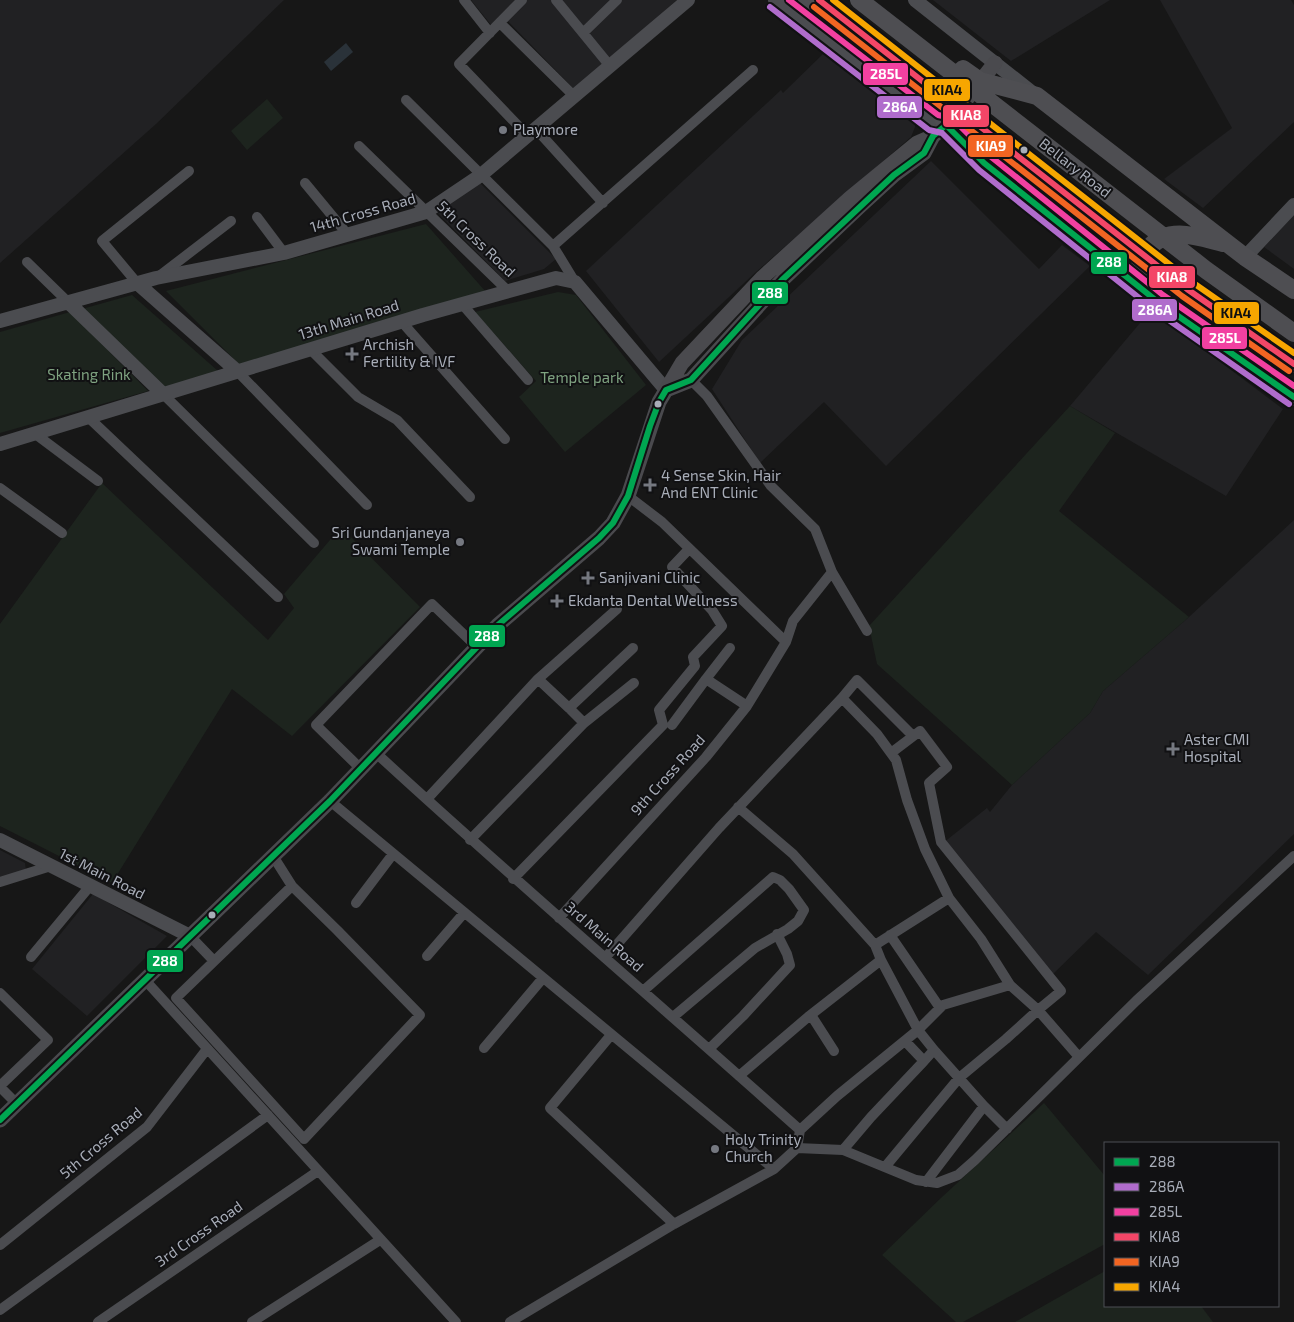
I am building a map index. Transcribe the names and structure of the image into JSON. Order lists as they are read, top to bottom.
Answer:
{
  "streets": {
    "highway": ["Bellary Road"],
    "street": [
      "14th Cross Road",
      "5th Cross Road",
      "13th Main Road",
      "9th Cross Road",
      "1st Main Road",
      "3rd Main Road",
      "3rd Cross Road"
    ]
  },
  "crossings": [
    ["14th Cross Road", "5th Cross Road"],
    ["5th Cross Road", "13th Main Road"],
    ["9th Cross Road", "3rd Main Road"]
  ],
  "parks": ["Skating Rink", "Temple park"],
  "places": {
    "other": ["Playmore", "Sri Gundanjaneya Swami Temple", "Holy Trinity Church"],
    "health": [
      "Archish Fertility & IVF",
      "4 Sense Skin, Hair And ENT Clinic",
      "Sanjivani Clinic",
      "Ekdanta Dental Wellness",
      "Aster CMI Hospital"
    ]
  },
  "lines": [
    "transit line 285L",
    "transit line KIA8",
    "transit line KIA4",
    "transit line 286A",
    "transit line KIA9",
    "transit line 288"
  ],
  "legend": [
    "288",
    "286A",
    "285L",
    "KIA8",
    "KIA9",
    "KIA4"
  ]
}
